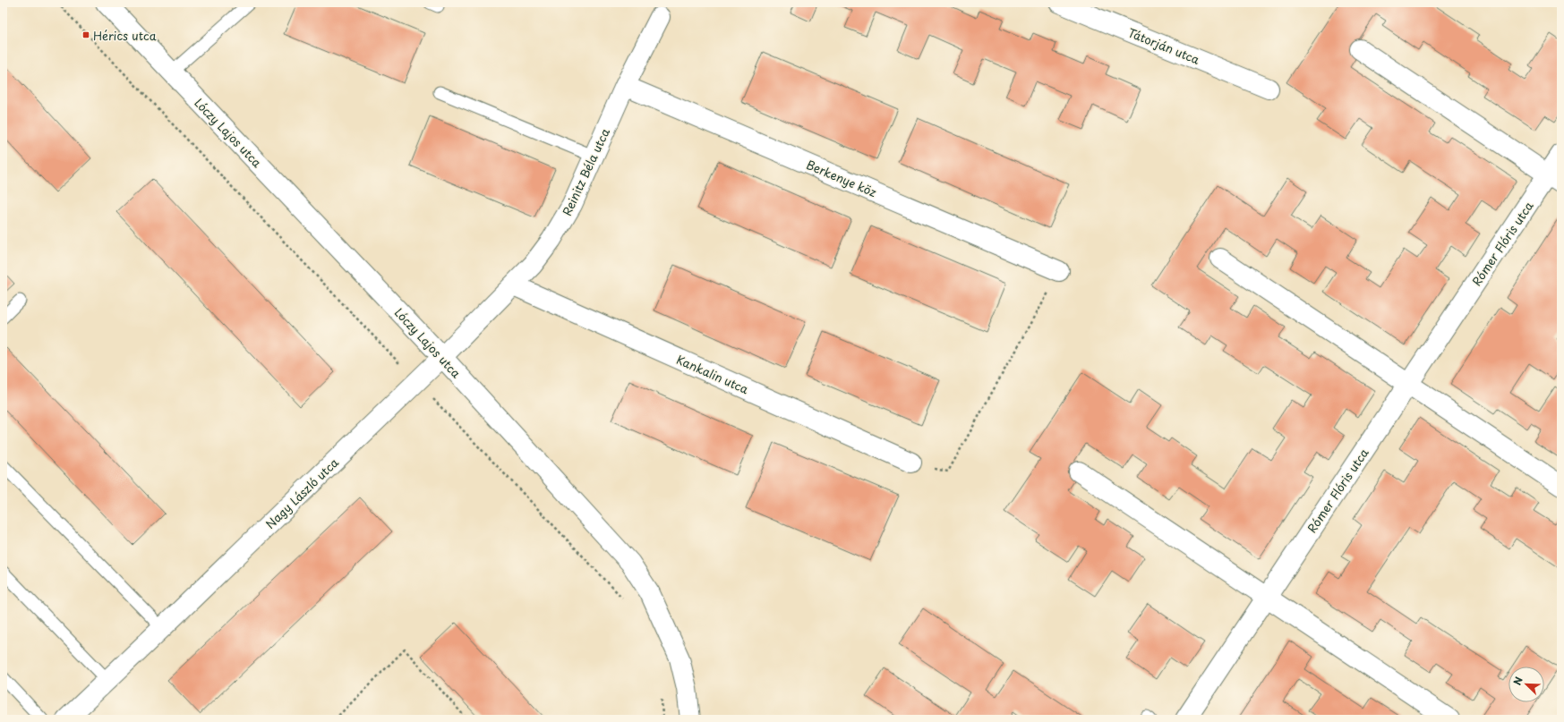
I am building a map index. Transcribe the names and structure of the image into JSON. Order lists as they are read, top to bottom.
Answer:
{
  "streets": {
    "street": [
      "Tátorján utca",
      "Lóczy Lajos utca",
      "Reinitz Béla utca",
      "Berkenye köz",
      "Rómer Flóris utca",
      "Kankalin utca",
      "Nagy László utca"
    ]
  },
  "crossings": [
    ["Lóczy Lajos utca", "Reinitz Béla utca"],
    ["Lóczy Lajos utca", "Nagy László utca"],
    ["Reinitz Béla utca", "Berkenye köz"],
    ["Reinitz Béla utca", "Kankalin utca"],
    ["Reinitz Béla utca", "Nagy László utca"]
  ],
  "places": {
    "transit": ["Hérics utca"]
  },
  "north": "top left"
}
